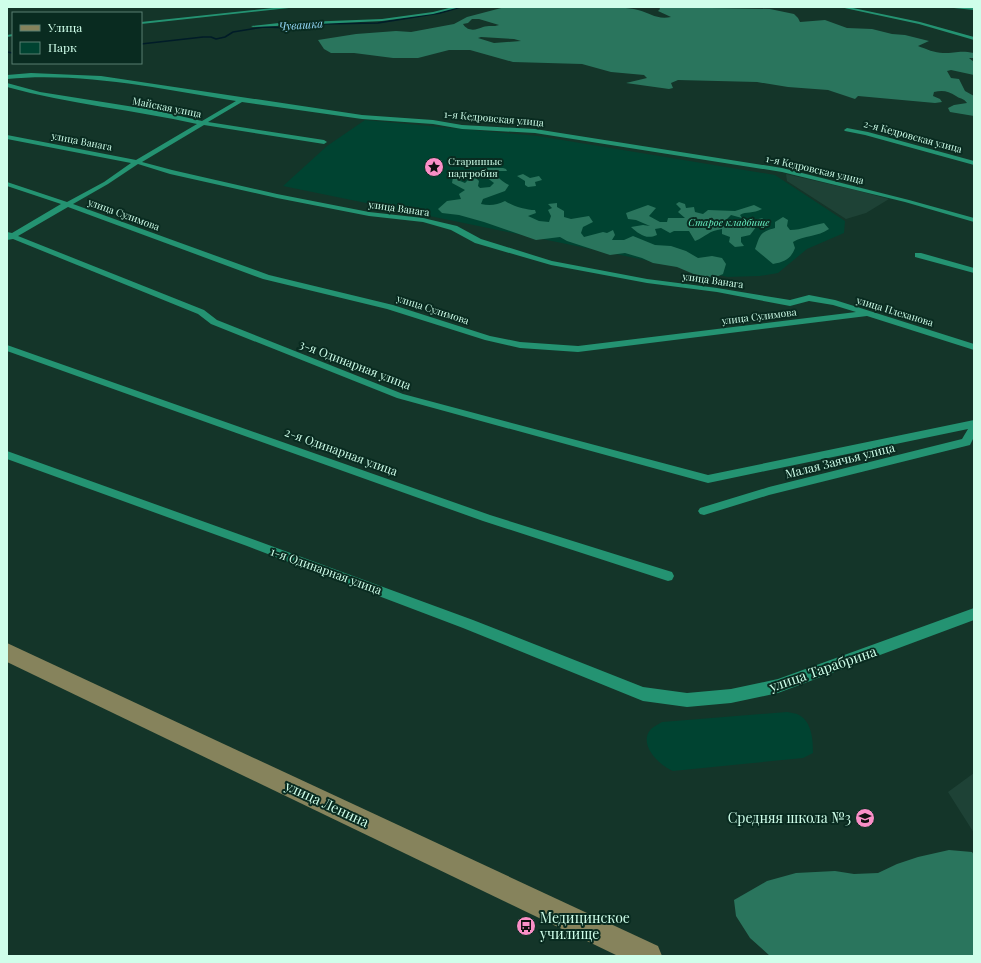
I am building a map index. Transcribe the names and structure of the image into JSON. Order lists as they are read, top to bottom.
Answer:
{
  "streets": {
    "main road": ["улица Ленина"],
    "street": [
      "Майская улица",
      "1-я Кедровская улица",
      "2-я Кедровская улица",
      "улица Ванага",
      "улица Сулимова",
      "улица Плеханова",
      "3-я Одинарная улица",
      "2-я Одинарная улица",
      "Малая Заячья улица",
      "1-я Одинарная улица",
      "улица Тарабрина"
    ]
  },
  "crossings": [
    ["улица Ванага", "улица Плеханова"],
    ["улица Сулимова", "улица Плеханова"],
    ["3-я Одинарная улица", "Малая Заячья улица"],
    ["1-я Одинарная улица", "улица Тарабрина"]
  ],
  "water": ["Чувашка"],
  "parks": ["Старое кладбище"],
  "places": {
    "place": ["Старинные надгробия"],
    "school or university": ["Средняя школа №3"],
    "bus stop": ["Медицинское училище"]
  },
  "legend": ["Улица", "Парк"]
}
